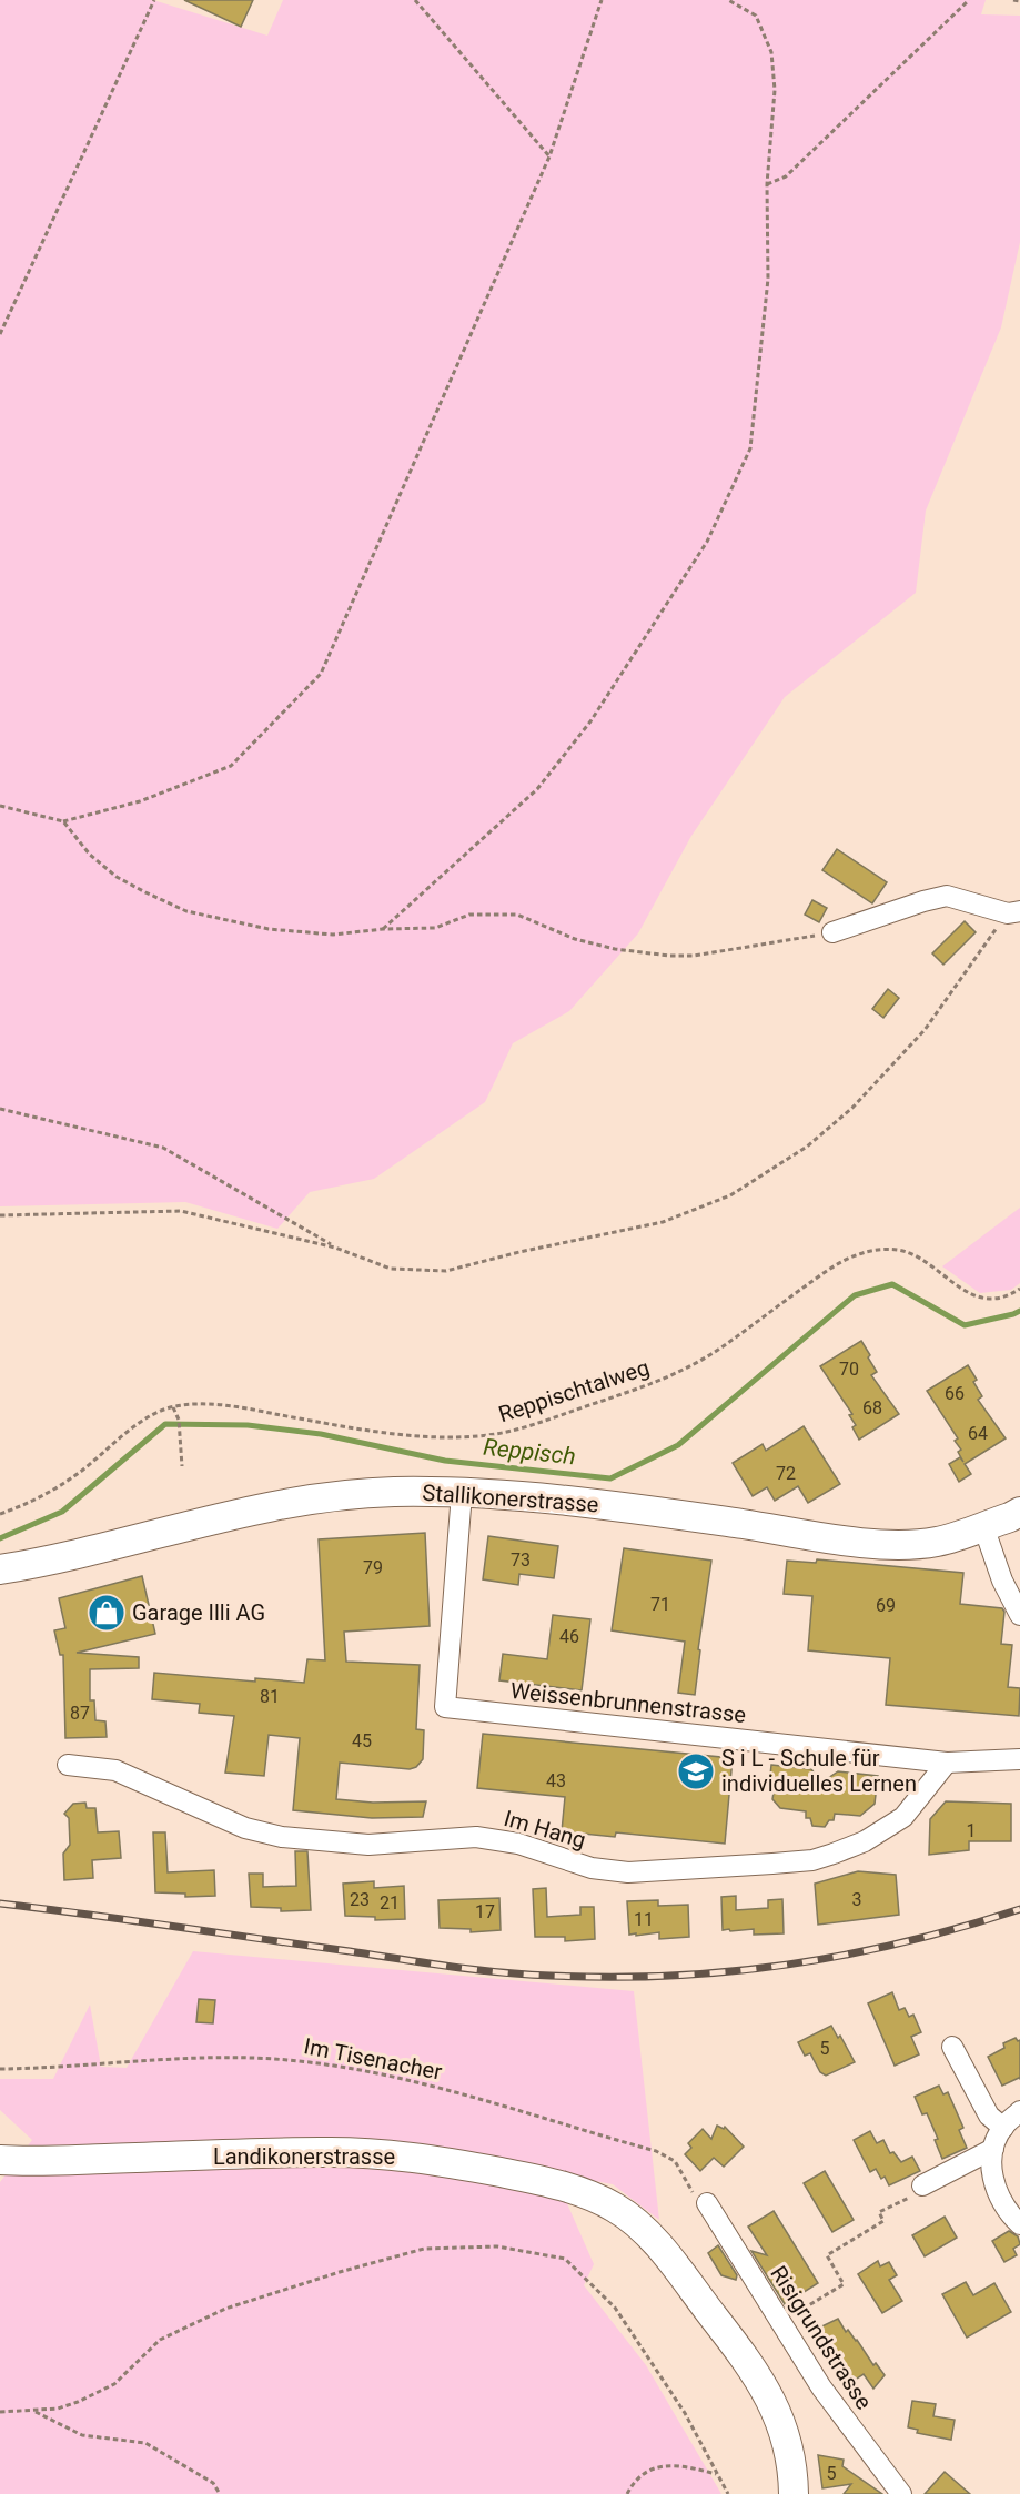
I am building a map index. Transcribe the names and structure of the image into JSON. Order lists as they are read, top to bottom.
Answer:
{
  "streets": {
    "street": [
      "Stallikonerstrasse",
      "Weissenbrunnenstrasse",
      "Im Hang",
      "Landikonerstrasse",
      "Risigrundstrasse"
    ],
    "path": ["Reppischtalweg", "Im Tisenacher"]
  },
  "crossings": [
    ["Stallikonerstrasse", "Weissenbrunnenstrasse"],
    ["Weissenbrunnenstrasse", "Im Hang"],
    ["Im Tisenacher", "Risigrundstrasse"]
  ],
  "water": ["Reppisch"],
  "places": {
    "shop": ["Garage Illi AG"],
    "school or university": ["S i L - Schule für individuelles Lernen"]
  },
  "house_numbers": [
    "70",
    "66",
    "68",
    "64",
    "72",
    "73",
    "79",
    "71",
    "69",
    "46",
    "81",
    "87",
    "45",
    "43",
    "1",
    "23",
    "3",
    "21",
    "17",
    "11",
    "5",
    "5"
  ]
}
